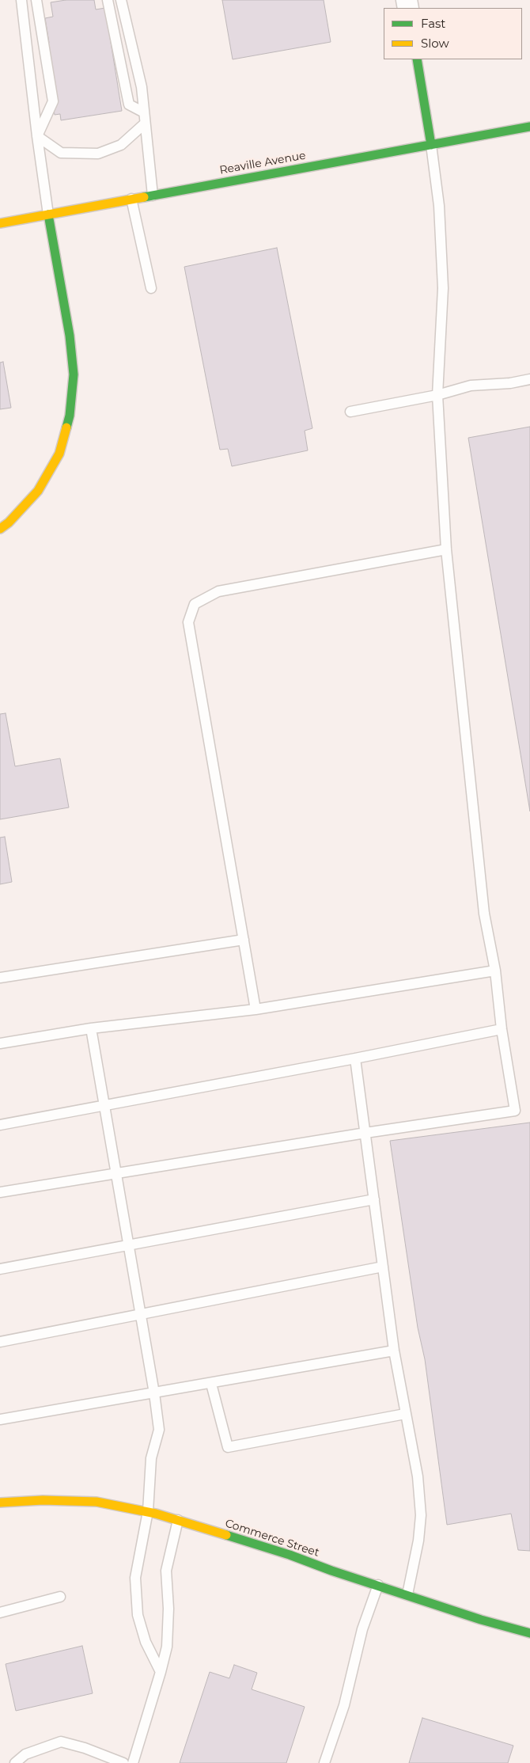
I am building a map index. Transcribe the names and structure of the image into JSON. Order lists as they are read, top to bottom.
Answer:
{
  "streets": {
    "main road": ["Reaville Avenue", "Commerce Street"]
  },
  "legend": ["Fast", "Slow"]
}
